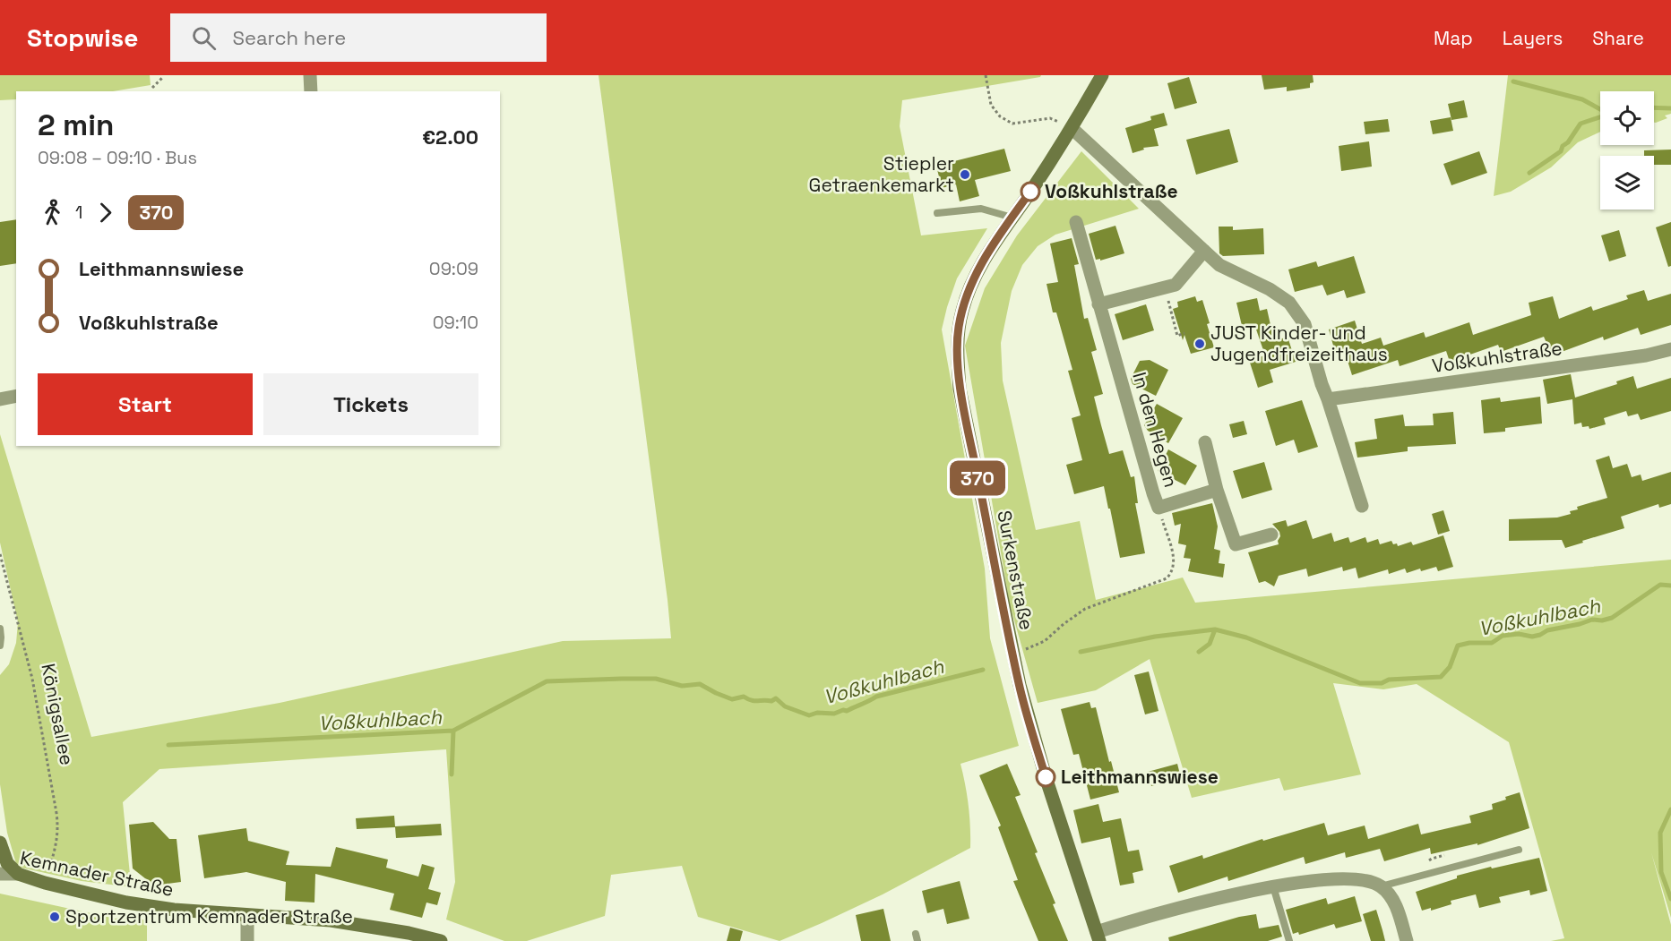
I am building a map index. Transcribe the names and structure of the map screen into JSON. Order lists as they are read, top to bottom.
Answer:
{
  "streets": {
    "street": [
      "Voßkuhlstraße",
      "In den Hegen",
      "Surkenstraße",
      "Kemnader Straße"
    ],
    "path": ["Königsallee"]
  },
  "crossings": [
    ["Königsallee", "Kemnader Straße"]
  ],
  "water": ["Voßkuhlbach"],
  "places": [
    "Stiepler Getraenkemarkt",
    "Voßkuhlstraße",
    "JUST Kinder- und Jugendfreizeithaus",
    "Leithmannswiese",
    "Sportzentrum Kemnader Straße"
  ],
  "lines": ["bus line 370"],
  "page": {
    "header": "Stopwise",
    "search": "Search here",
    "nav": ["Map", "Layers", "Share"],
    "on_map": "370",
    "heading": ["2 min", "09:08 – 09:10 · Bus", "€2.00"],
    "legs": ["1", "370"],
    "list": [
      {
        "name": "Leithmannswiese",
        "value": "09:09"
      },
      {
        "name": "Voßkuhlstraße",
        "value": "09:10"
      }
    ],
    "buttons": ["Start", "Tickets"]
  }
}
